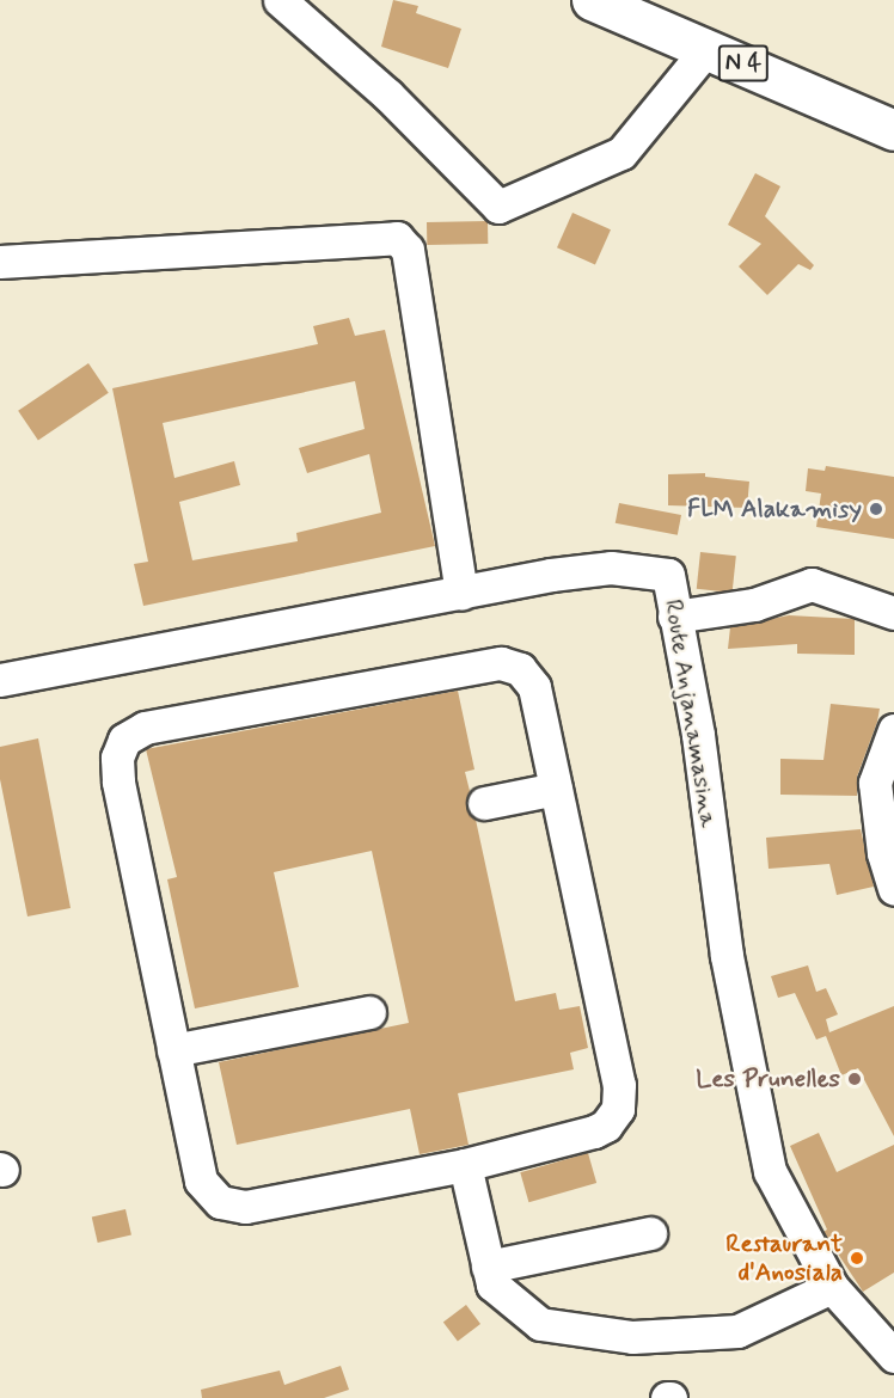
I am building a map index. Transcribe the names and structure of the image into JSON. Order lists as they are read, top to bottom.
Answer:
{
  "streets": {
    "main road": ["N 4"],
    "street": ["Route Anjanamasina"]
  },
  "places": ["FLM Alakamisy", "Les Prunelles", "Restaurant d'Anosiala"]
}
